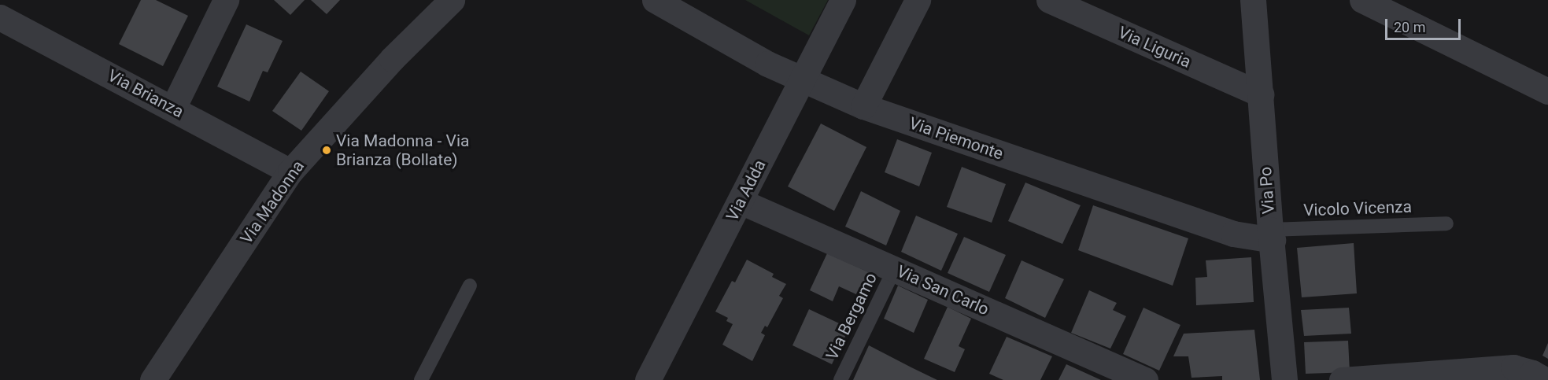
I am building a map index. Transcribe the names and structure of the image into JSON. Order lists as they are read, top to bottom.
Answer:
{
  "streets": {
    "street": [
      "Via Liguria",
      "Via Brianza",
      "Via Piemonte",
      "Via Adda",
      "Via Po",
      "Via Madonna",
      "Via San Carlo"
    ],
    "lane": ["Vicolo Vicenza", "Via Bergamo"]
  },
  "crossings": [
    ["Via Liguria", "Via Po"],
    ["Via Brianza", "Via Madonna"],
    ["Via Piemonte", "Via Adda"],
    ["Via Piemonte", "Via Po"],
    ["Via Piemonte", "Vicolo Vicenza"],
    ["Via Adda", "Via San Carlo"],
    ["Via Po", "Vicolo Vicenza"],
    ["Via San Carlo", "Via Bergamo"]
  ],
  "places": ["Via Madonna - Via Brianza (Bollate)"],
  "scale_bar": "20 m"
}
